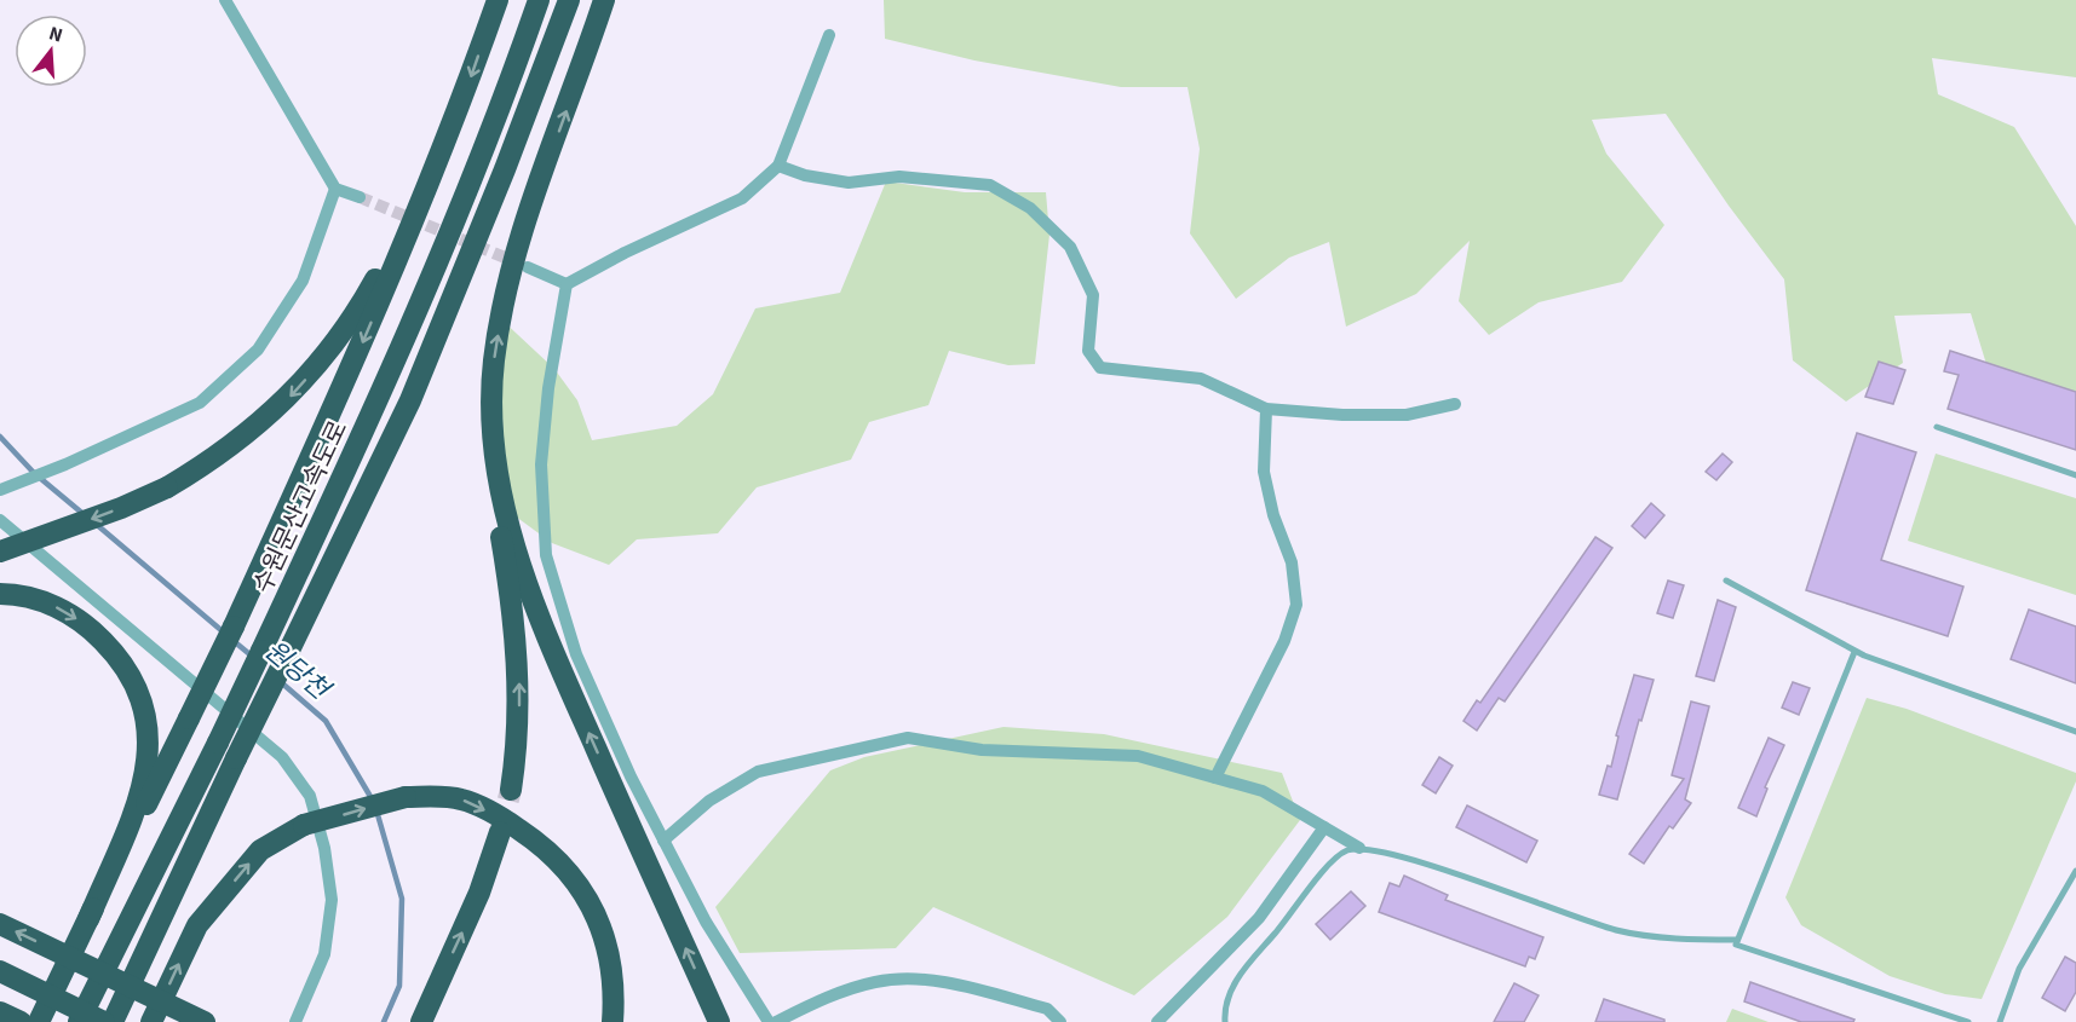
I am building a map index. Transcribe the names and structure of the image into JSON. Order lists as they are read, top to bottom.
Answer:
{
  "streets": {
    "highway": ["수원문산고속도로"]
  },
  "water": ["원당천"],
  "north": "top"
}
